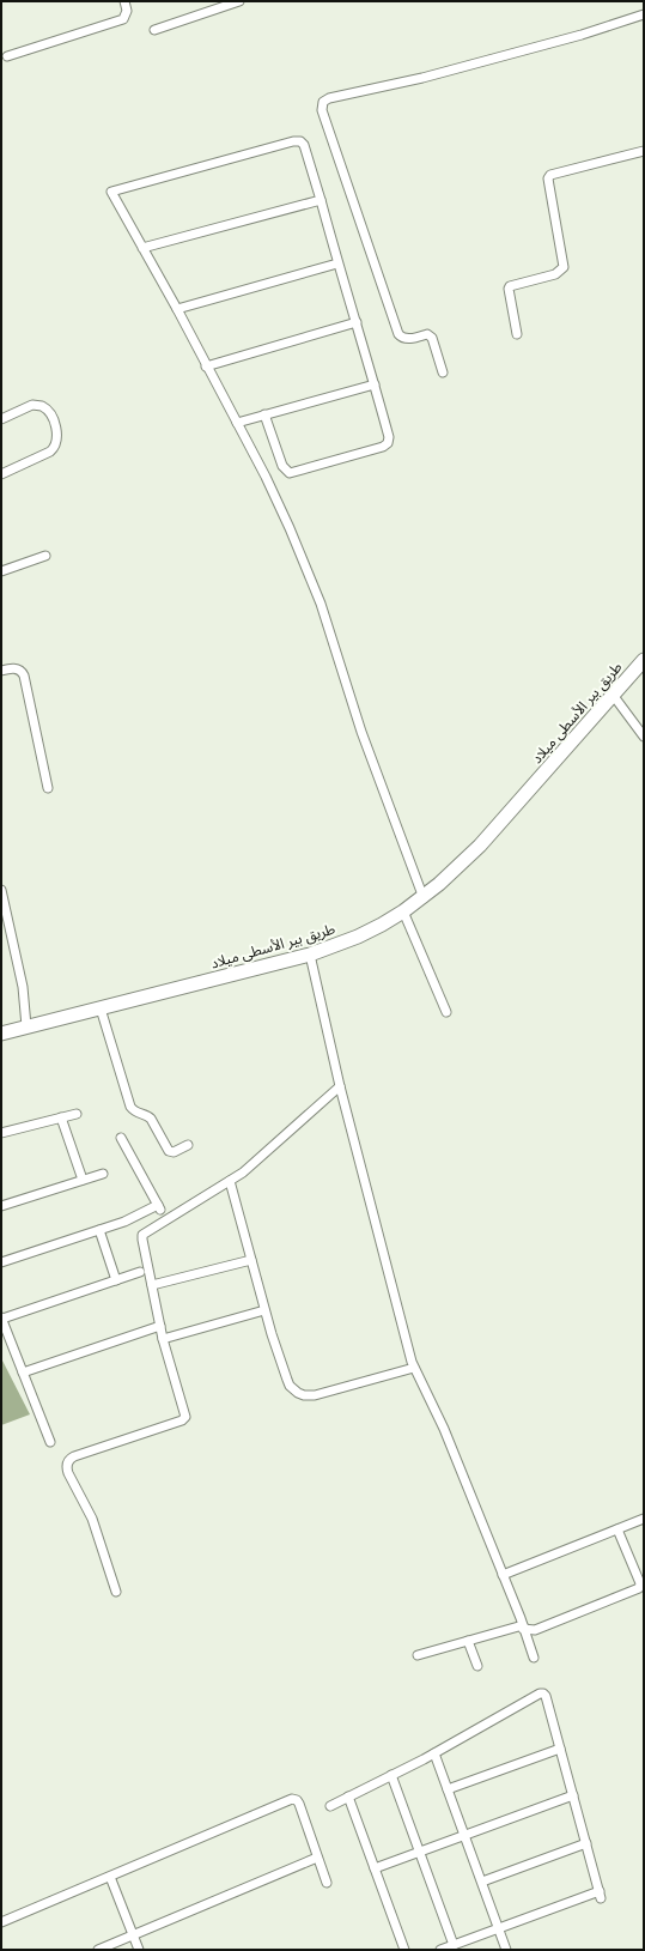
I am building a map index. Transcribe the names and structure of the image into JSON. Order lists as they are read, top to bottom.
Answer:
{
  "streets": {
    "main road": ["طريق بير الأسطى ميلاد"]
  }
}
